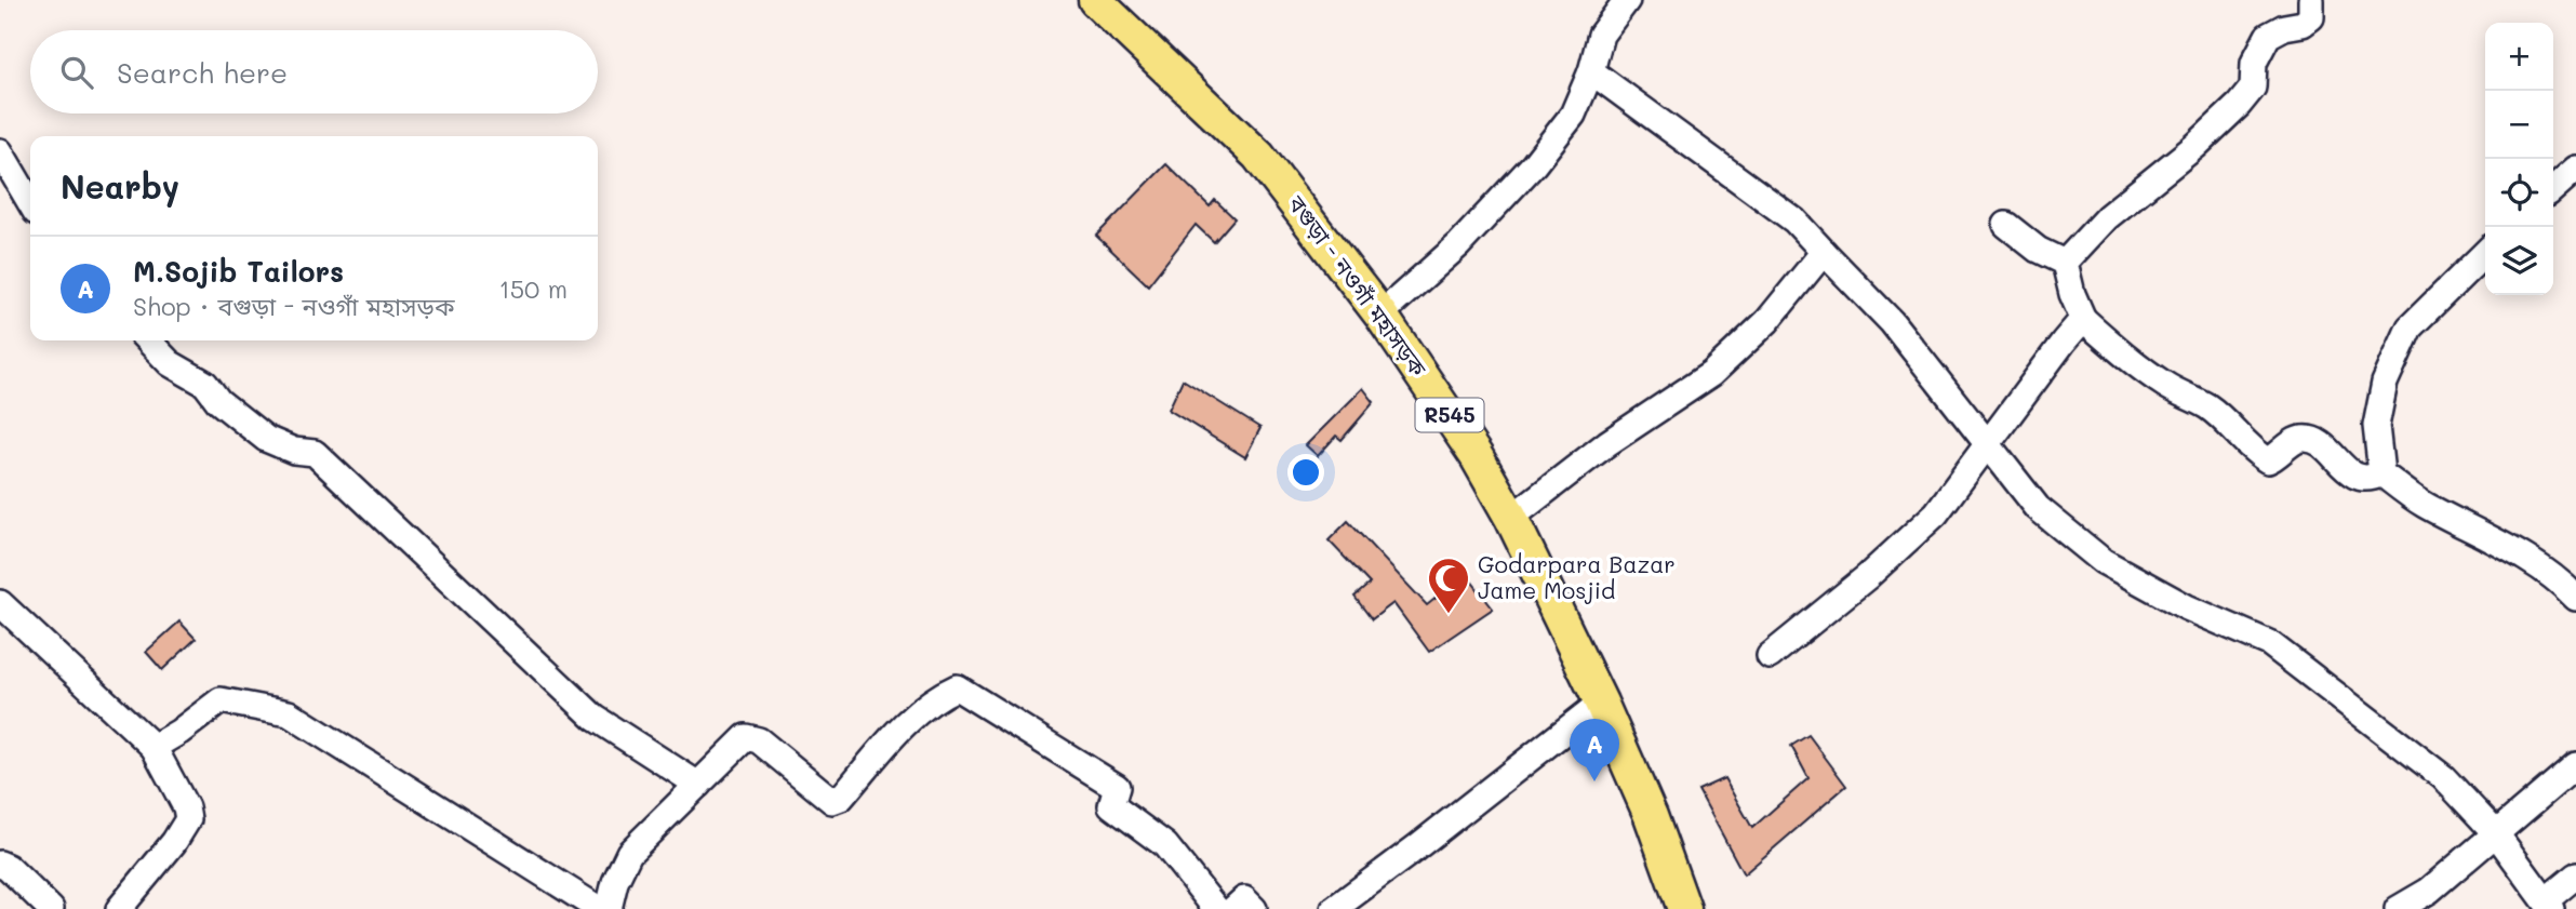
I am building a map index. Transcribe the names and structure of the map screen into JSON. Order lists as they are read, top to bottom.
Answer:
{
  "streets": {
    "main road": ["বগুড়া - নওগাঁ মহাসড়ক", "R545"]
  },
  "places": {
    "mosque": ["Godarpara Bazar Jame Mosjid"]
  },
  "page": {
    "map_buttons": ["+", "−"],
    "search": "Search here",
    "heading": "Nearby",
    "list": [
      {
        "mark": "A",
        "name": "M.Sojib Tailors",
        "note": "Shop · বগুড়া - নওগাঁ মহাসড়ক",
        "value": "150 m"
      }
    ],
    "pins": "A"
  }
}
